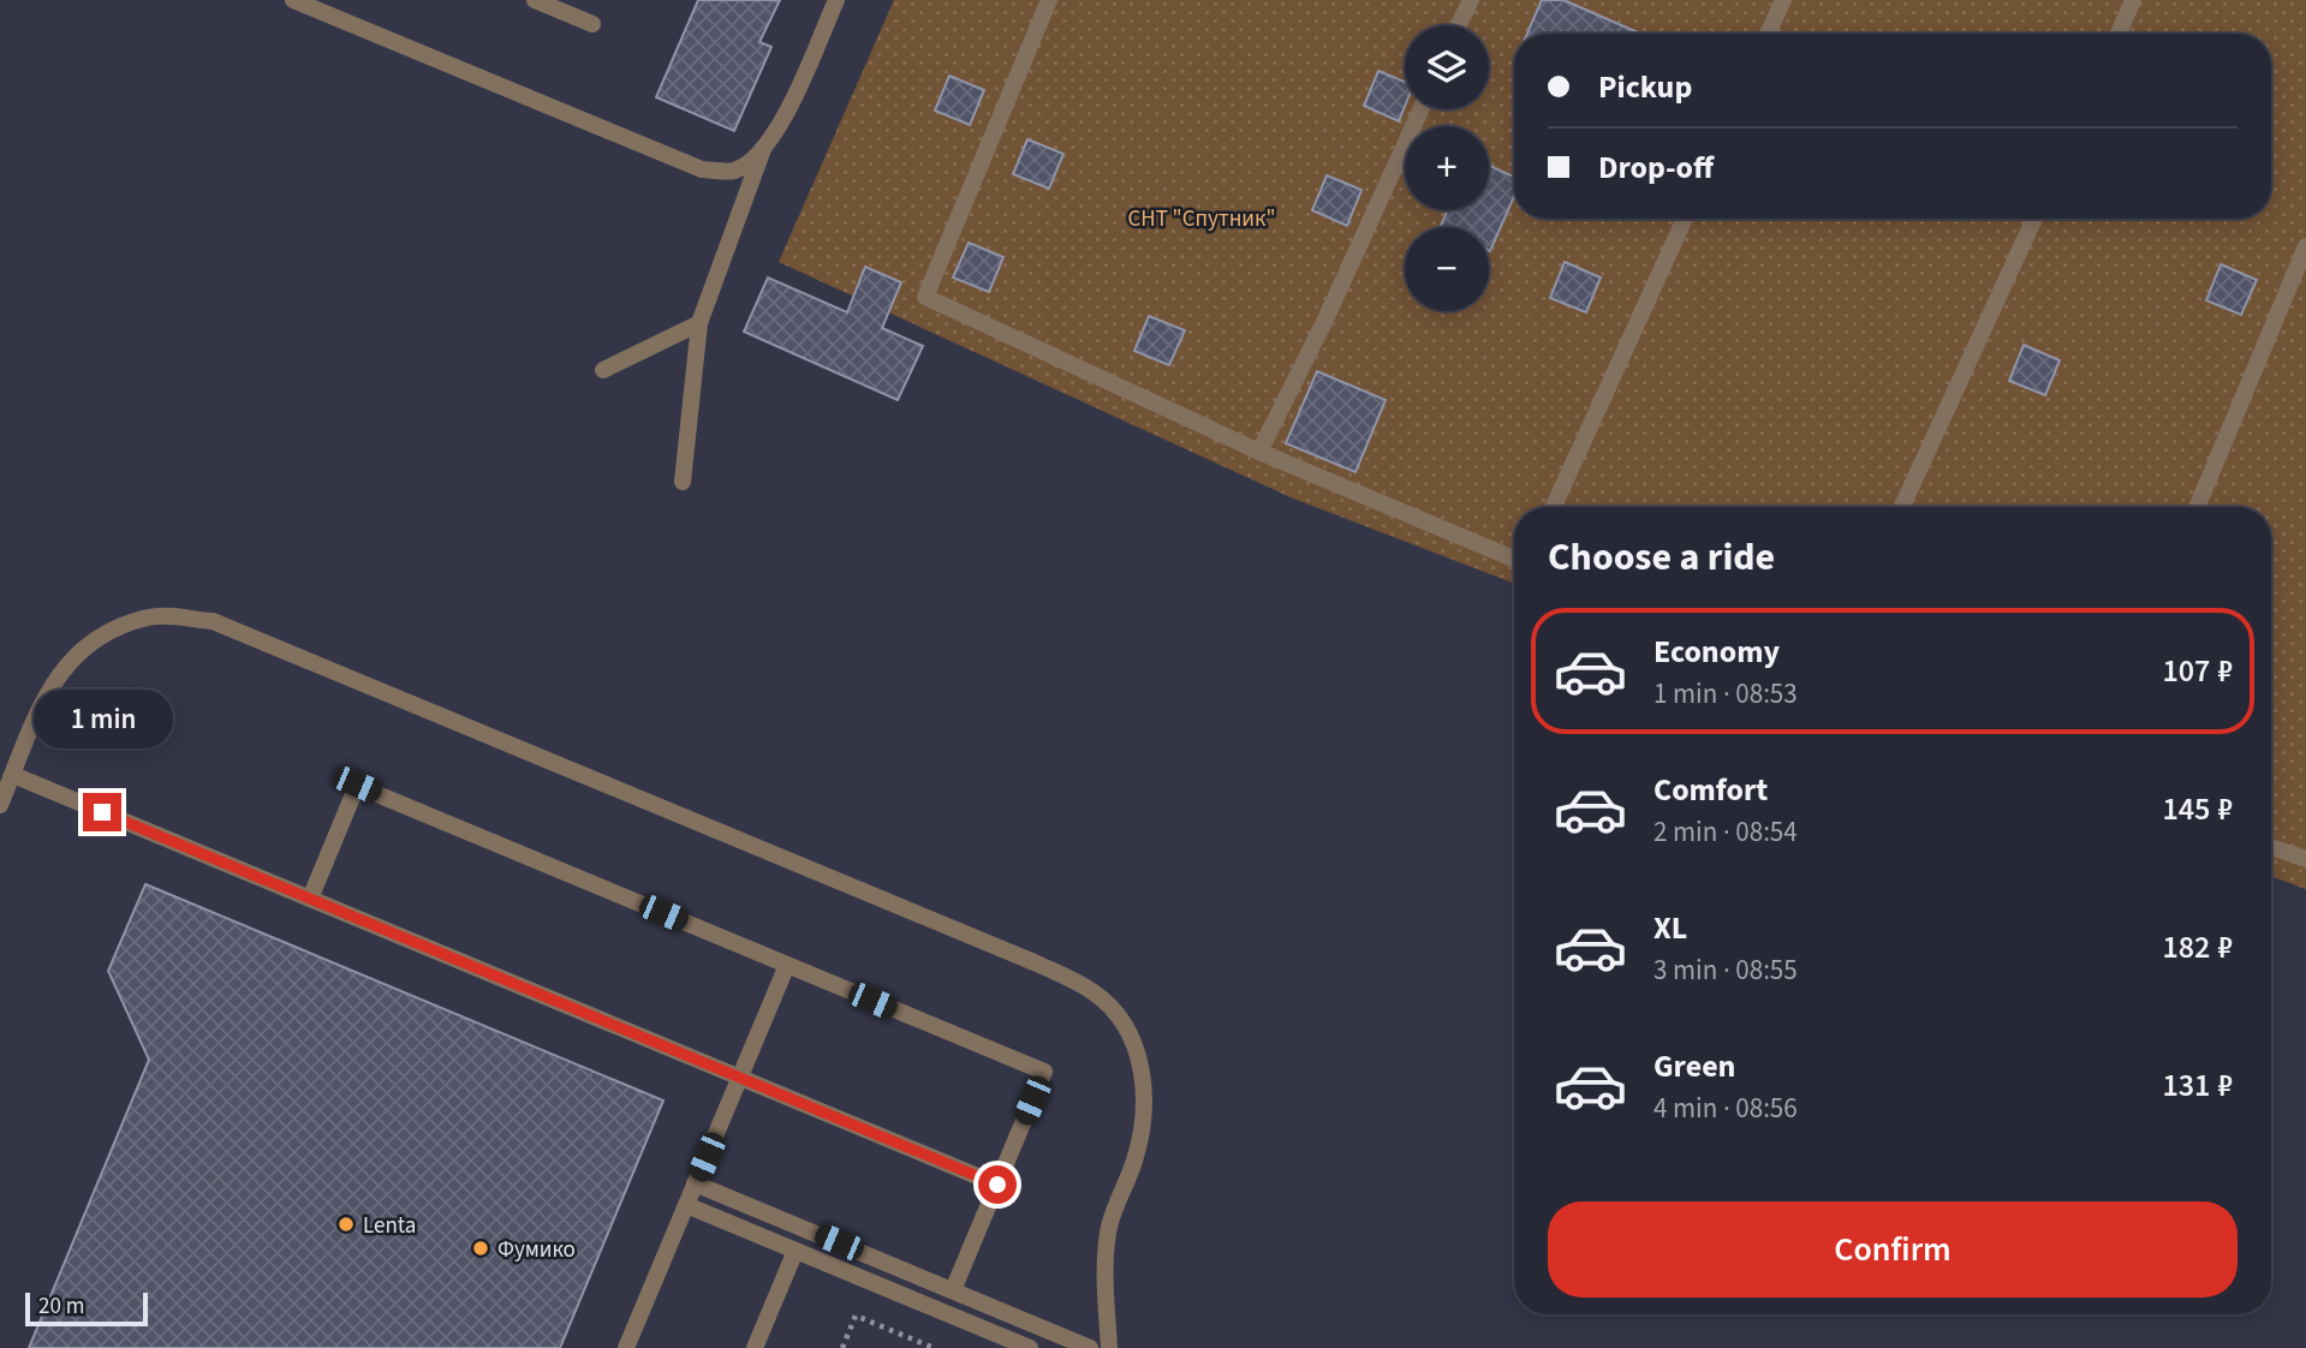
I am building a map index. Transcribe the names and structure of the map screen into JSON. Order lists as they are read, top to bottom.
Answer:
{
  "parks": ["СНТ \"Спутник\""],
  "places": ["Lenta", "Фумико"],
  "scale_bar": "20 m",
  "page": {
    "map_buttons": ["+", "−"],
    "banner": ["Pickup", "Drop-off"],
    "heading": "Choose a ride",
    "list": [
      {
        "name": "Economy",
        "note": "1 min · 08:53",
        "value": "107 ₽"
      },
      {
        "name": "Comfort",
        "note": "2 min · 08:54",
        "value": "145 ₽"
      },
      {
        "name": "XL",
        "note": "3 min · 08:55",
        "value": "182 ₽"
      },
      {
        "name": "Green",
        "note": "4 min · 08:56",
        "value": "131 ₽"
      }
    ],
    "bubble": "1 min",
    "buttons": "Confirm",
    "scale": "20 m"
  }
}
